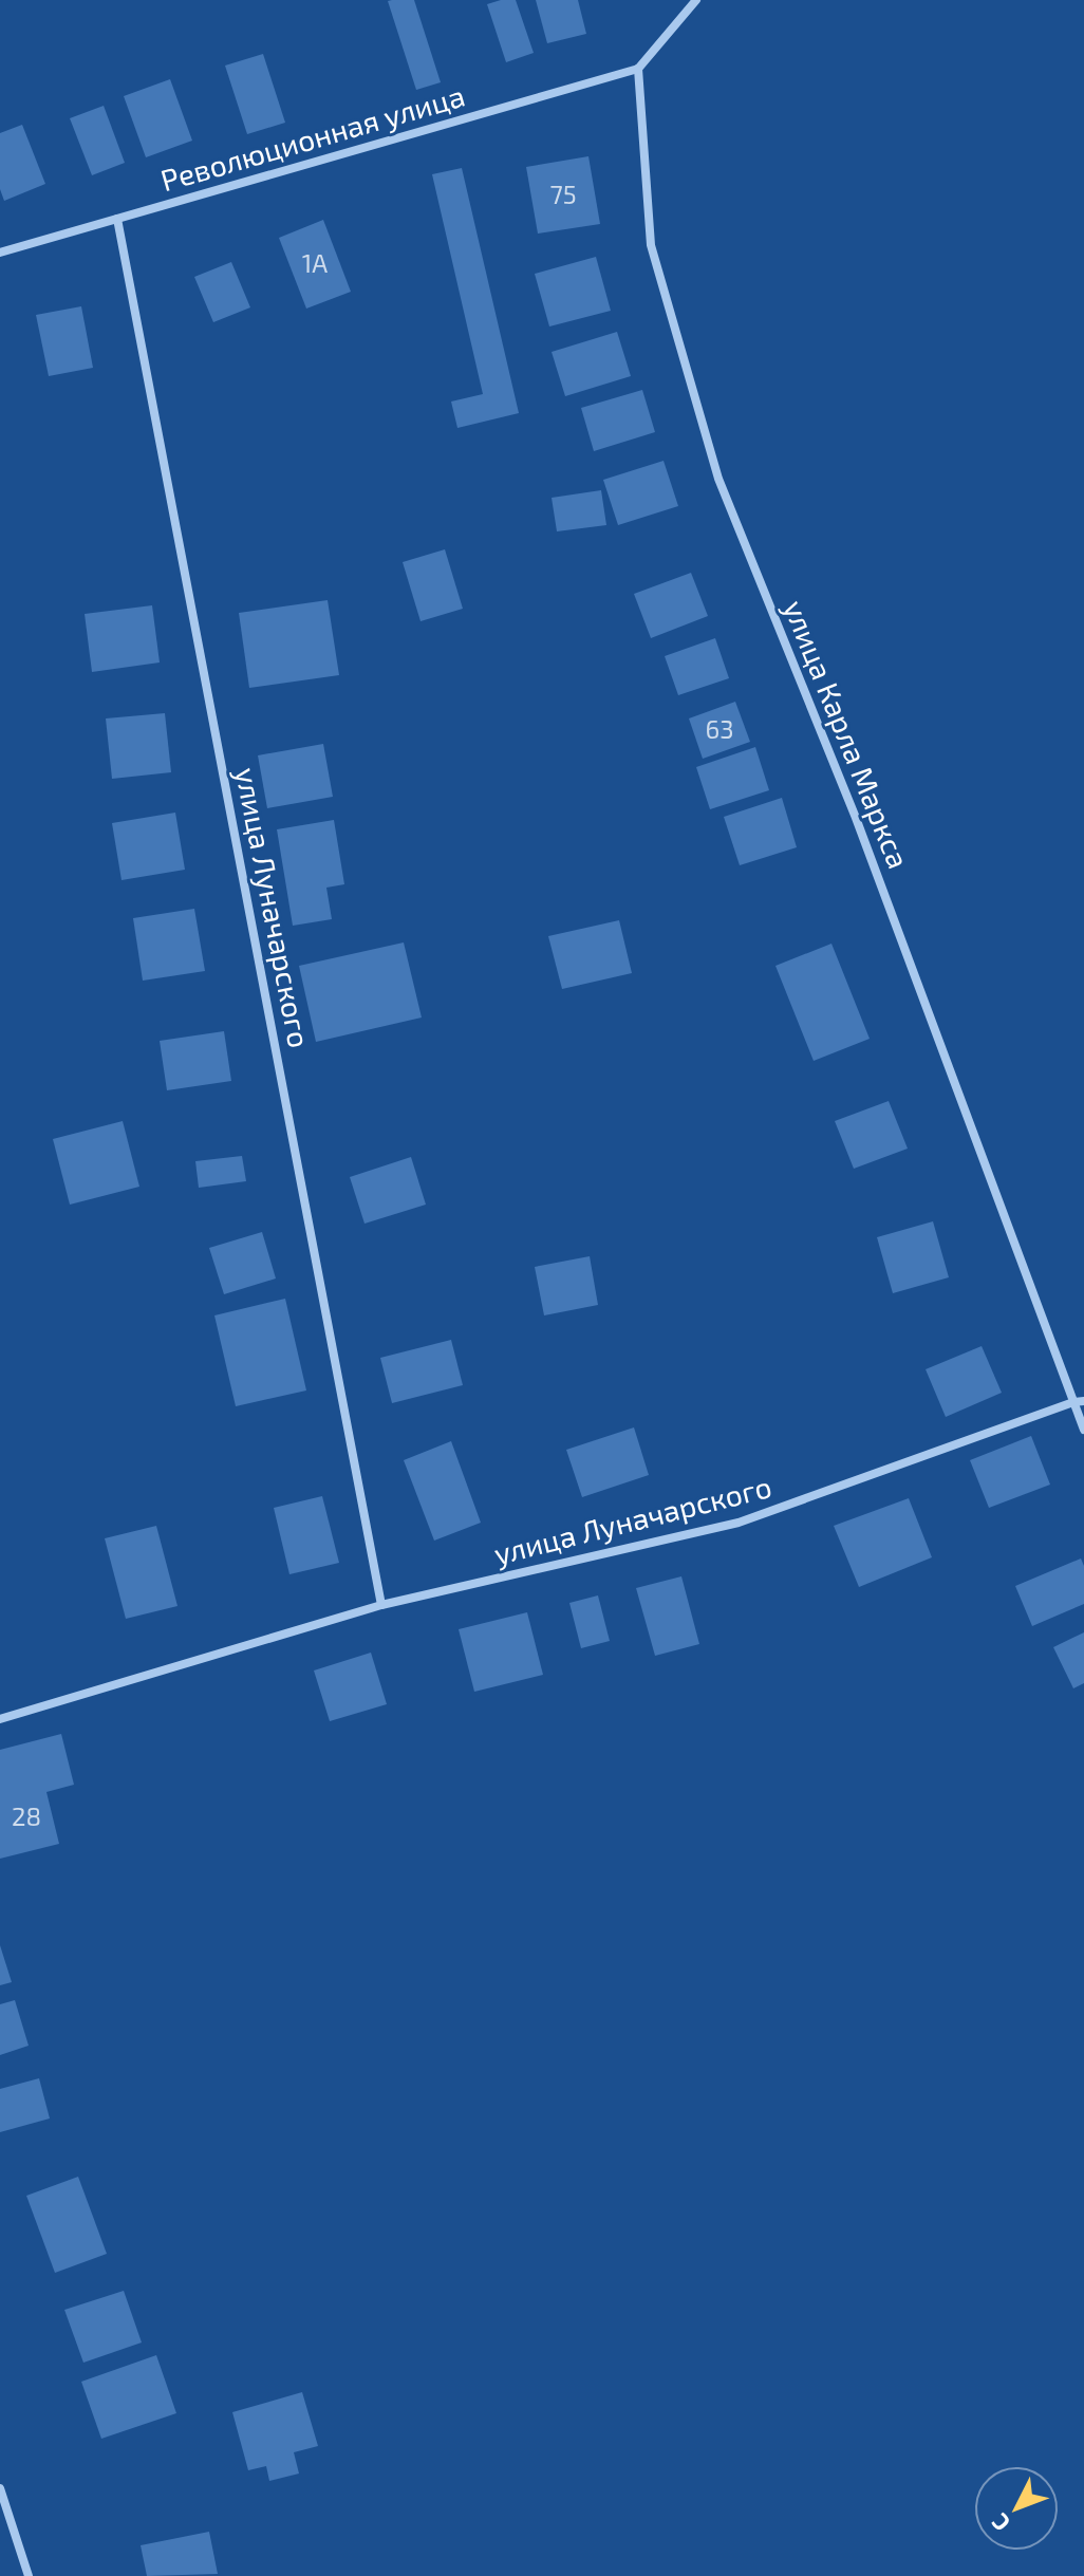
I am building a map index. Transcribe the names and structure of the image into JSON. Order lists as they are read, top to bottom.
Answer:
{
  "streets": {
    "street": ["Революционная улица", "улица Карла Маркса", "улица Луначарского"]
  },
  "crossings": [
    ["Революционная улица", "улица Карла Маркса"],
    ["Революционная улица", "улица Луначарского"],
    ["улица Карла Маркса", "улица Луначарского"]
  ],
  "house_numbers": [
    "75",
    "1А",
    "63",
    "28"
  ],
  "north": "bottom left"
}
